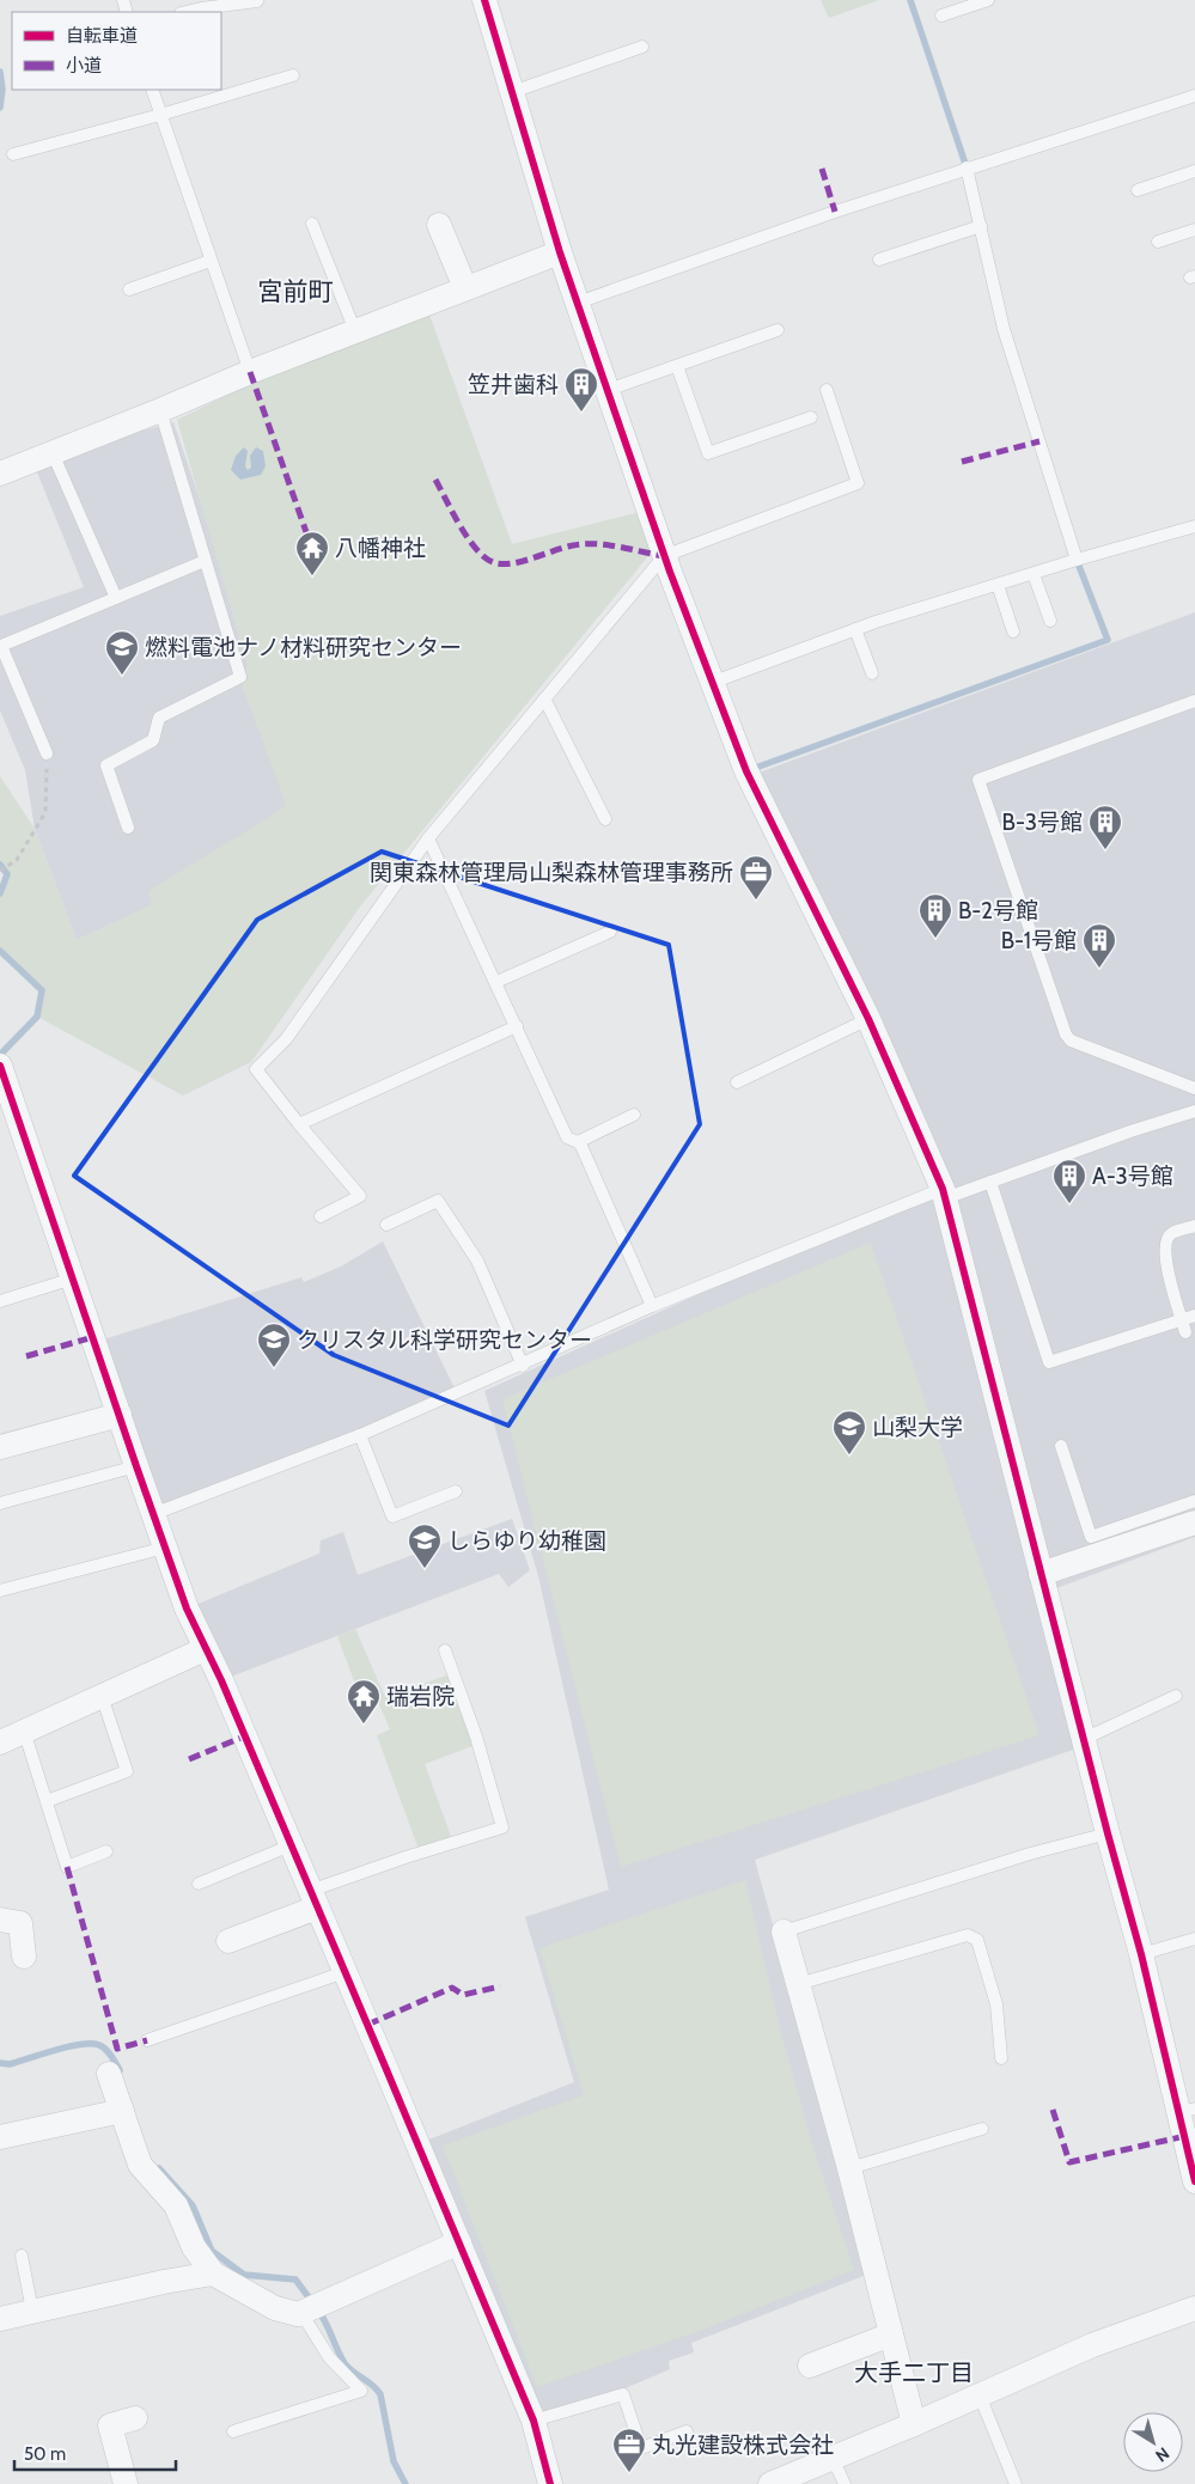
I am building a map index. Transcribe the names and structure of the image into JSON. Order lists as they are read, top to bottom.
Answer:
{
  "districts": ["宮前町", "大手二丁目"],
  "places": {
    "building": [
      "笠井歯科",
      "B-3号館",
      "B-2号館",
      "B-1号館",
      "A-3号館"
    ],
    "temple": ["八幡神社", "瑞岩院"],
    "school or university": [
      "燃料電池ナノ材料研究センター",
      "クリスタル科学研究センター",
      "山梨大学",
      "しらゆり幼稚園"
    ],
    "office": ["関東森林管理局山梨森林管理事務所", "丸光建設株式会社"]
  },
  "legend": ["自転車道", "小道"],
  "scale_bar": "50 m",
  "north": "bottom right"
}
